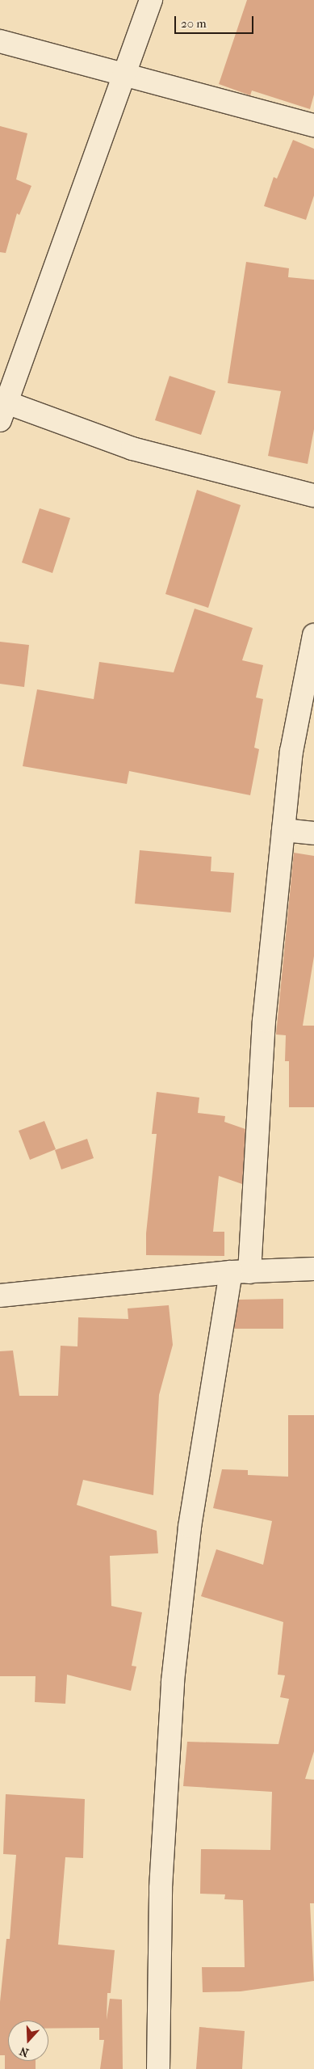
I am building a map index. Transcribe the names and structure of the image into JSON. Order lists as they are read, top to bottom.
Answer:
{
  "scale_bar": "20 m",
  "north": "bottom"
}
